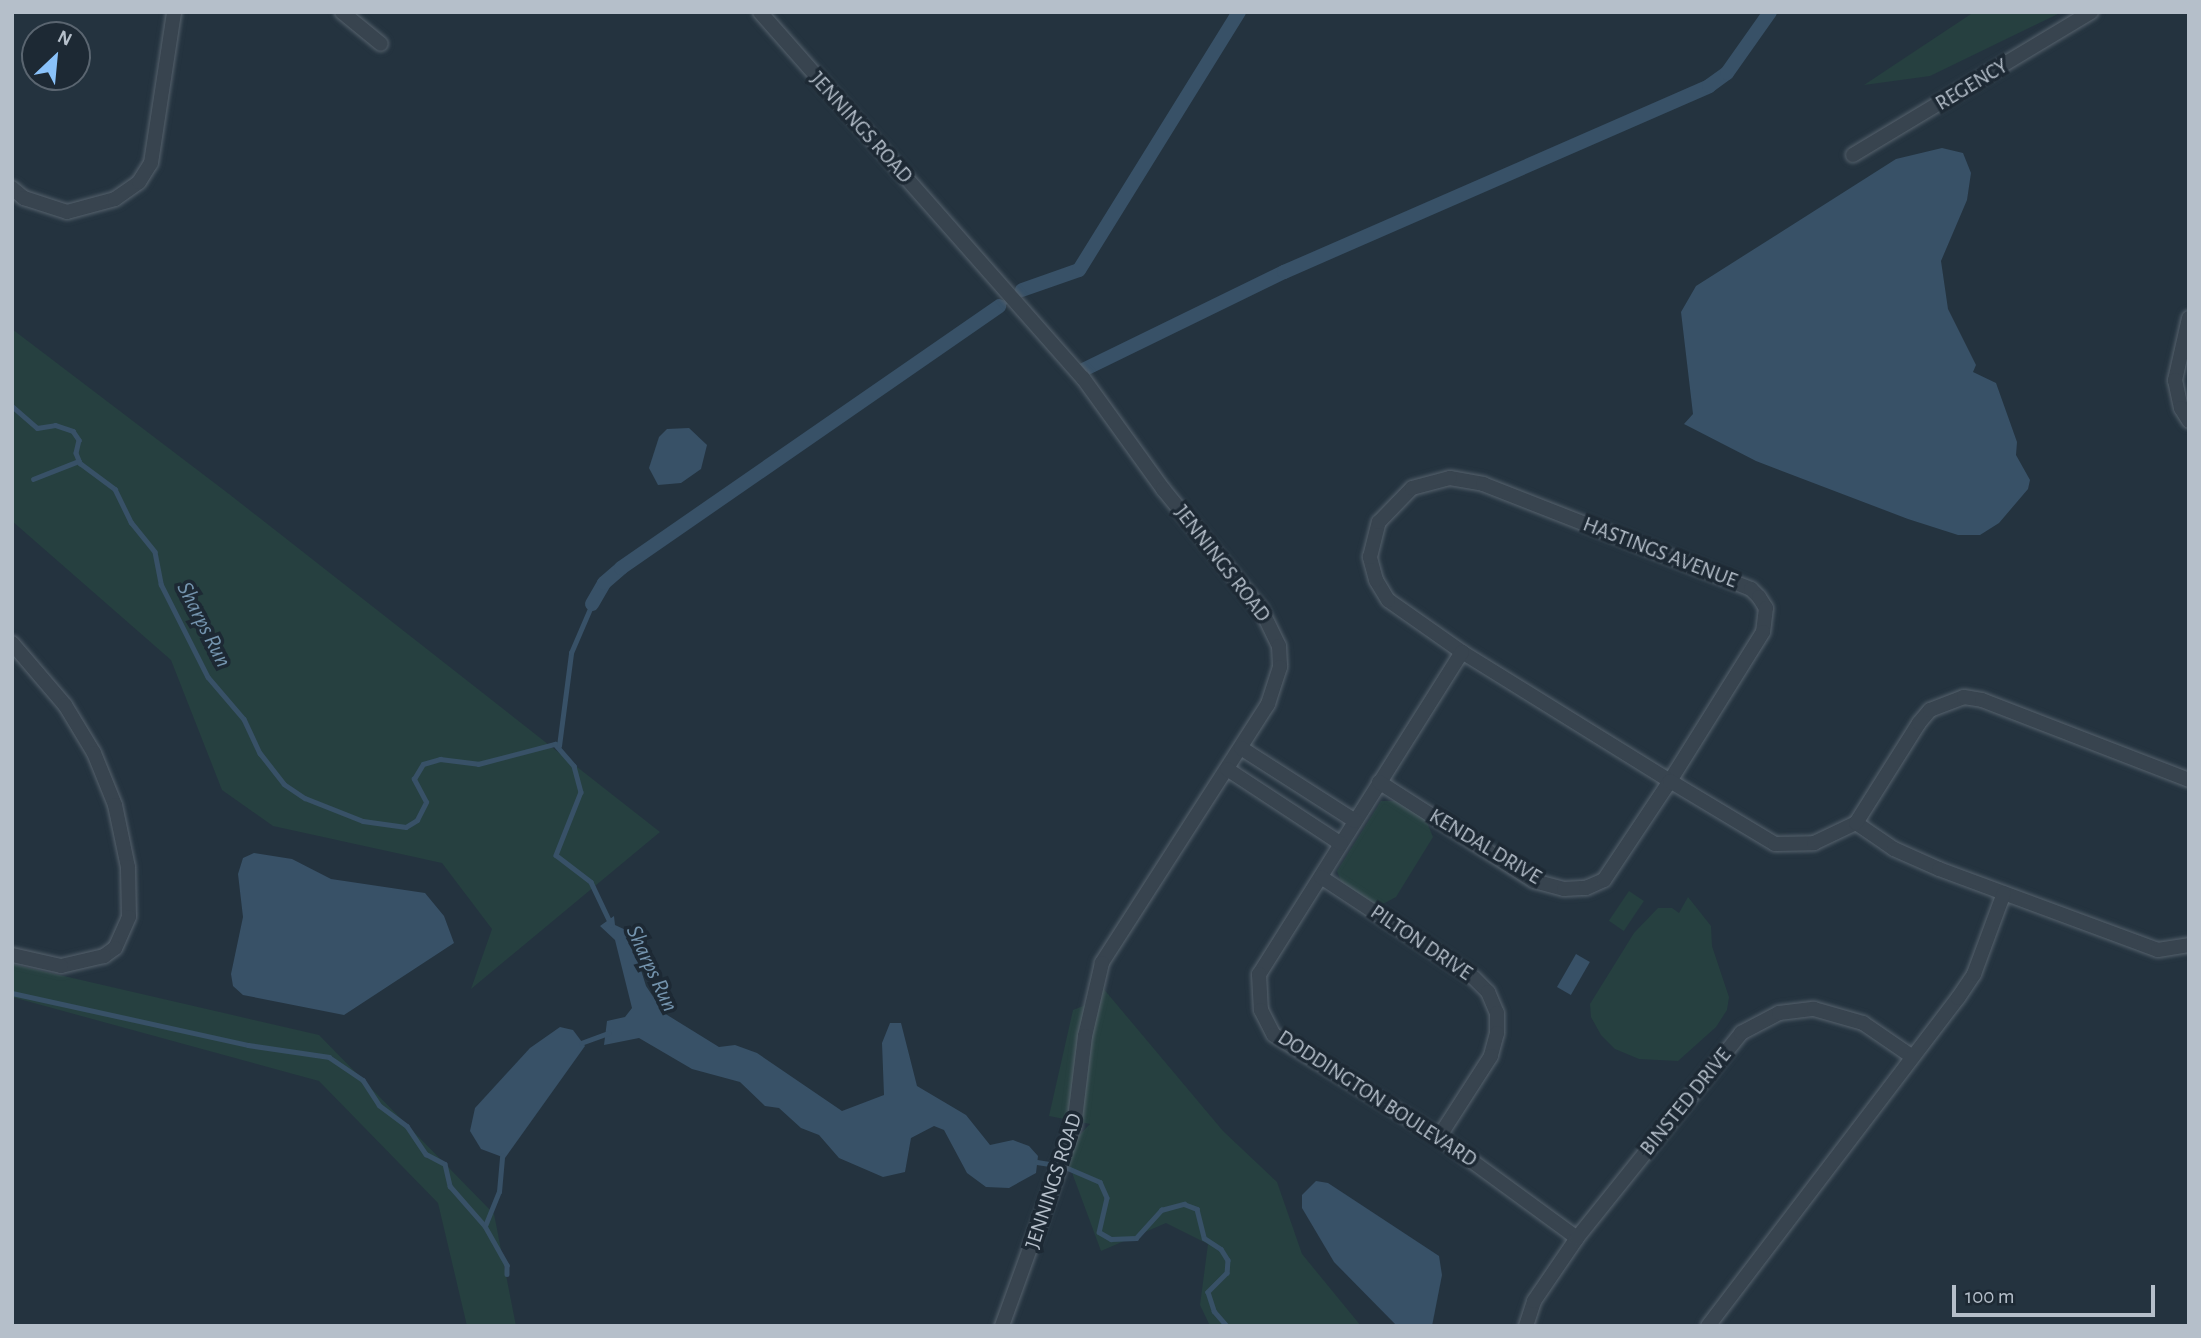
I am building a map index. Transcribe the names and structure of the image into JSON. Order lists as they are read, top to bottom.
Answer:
{
  "streets": {
    "street": [
      "REGENCY",
      "JENNINGS ROAD",
      "HASTINGS AVENUE",
      "KENDAL DRIVE",
      "PILTON DRIVE",
      "DODDINGTON BOULEVARD",
      "BINSTED DRIVE"
    ]
  },
  "crossings": [
    ["HASTINGS AVENUE", "KENDAL DRIVE"],
    ["HASTINGS AVENUE", "DODDINGTON BOULEVARD"],
    ["KENDAL DRIVE", "DODDINGTON BOULEVARD"],
    ["PILTON DRIVE", "DODDINGTON BOULEVARD"],
    ["DODDINGTON BOULEVARD", "BINSTED DRIVE"]
  ],
  "water": ["Sharps Run"],
  "scale_bar": "100 m",
  "north": "top right"
}
